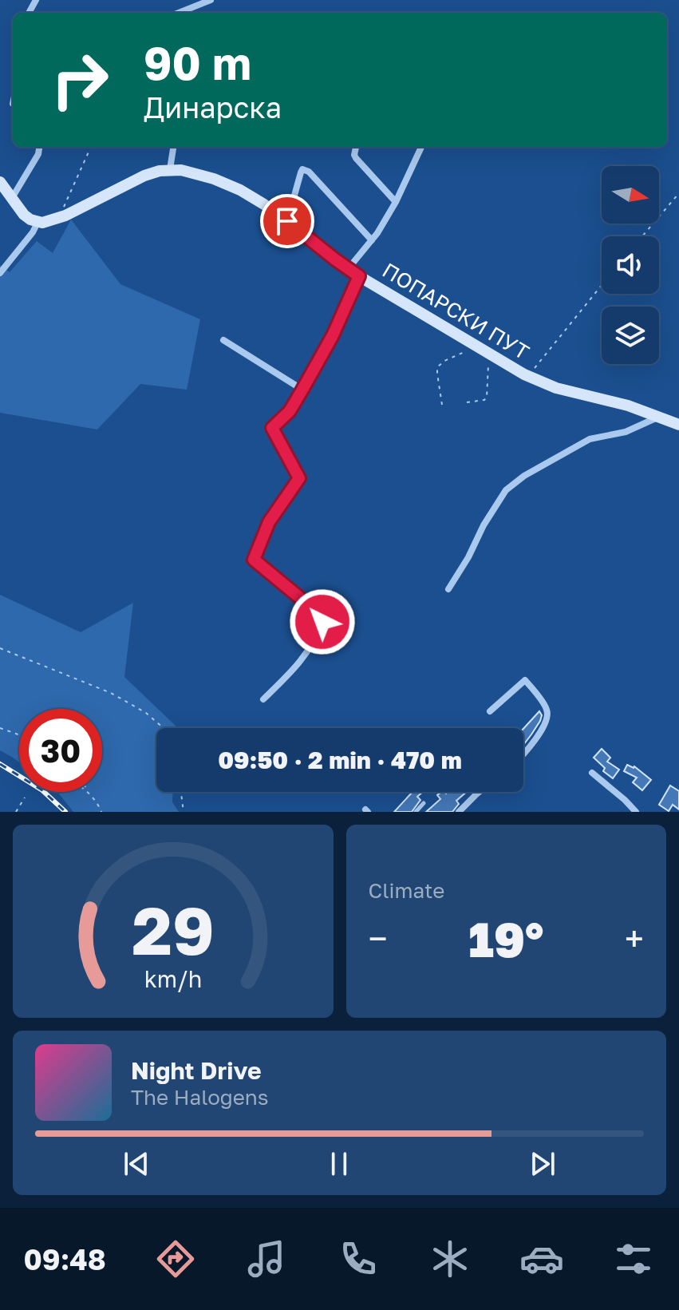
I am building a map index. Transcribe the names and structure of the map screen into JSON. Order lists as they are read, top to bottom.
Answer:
{
  "streets": {
    "street": ["ПОПАРСКИ ПУТ"]
  },
  "north": "right",
  "page": {
    "turn": ["90 m", "Динарска"],
    "limit": "30",
    "trip": "09:50 · 2 min · 470 m",
    "tile": "Climate",
    "heat": ["−", "19°", "+"],
    "song": ["Night Drive", "The Halogens"],
    "tabs": "09:48",
    "gauge": ["29", "km/h"]
  }
}
